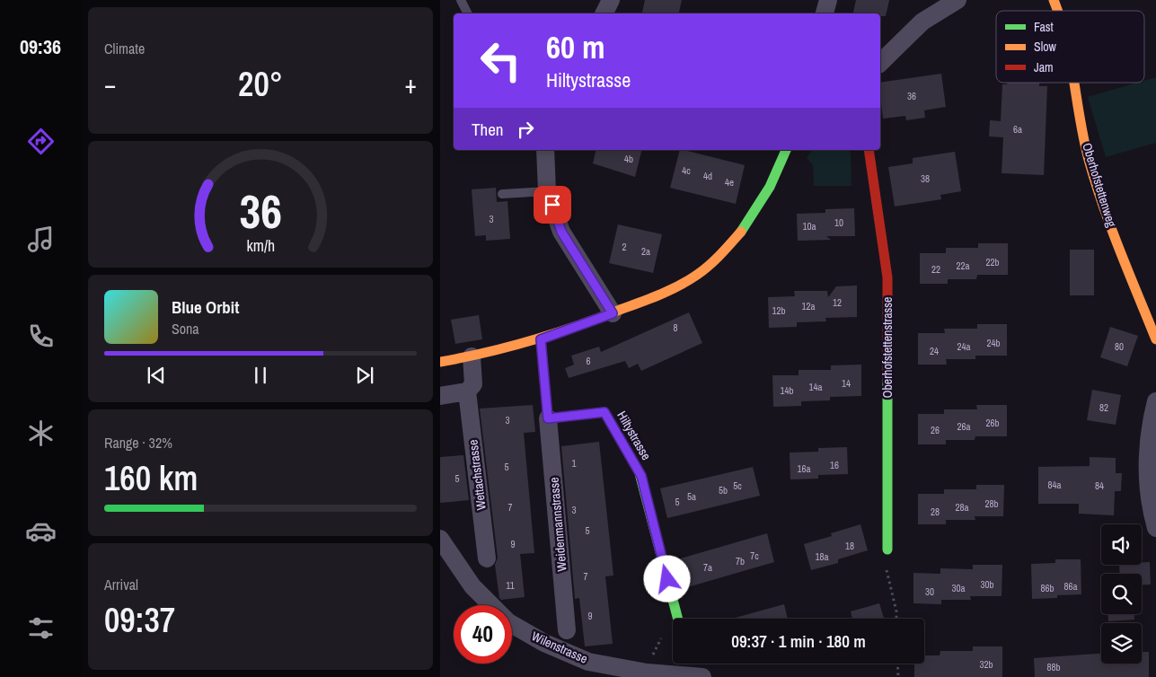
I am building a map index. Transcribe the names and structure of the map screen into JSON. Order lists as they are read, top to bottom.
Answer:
{
  "streets": {
    "street": [
      "Oberhofstettenweg",
      "Oberhofstettenstrasse",
      "Hiltystrasse",
      "Wettachstrasse",
      "Weidenmannstrasse",
      "Wilenstrasse"
    ]
  },
  "crossings": [
    ["Hiltystrasse", "Weidenmannstrasse"]
  ],
  "house_numbers": [
    "36",
    "6a",
    "4b",
    "4c",
    "4d",
    "38",
    "4e",
    "3",
    "10",
    "10a",
    "2",
    "2a",
    "22b",
    "22a",
    "22",
    "12",
    "12a",
    "12b",
    "8",
    "24b",
    "24a",
    "80",
    "24",
    "6",
    "14",
    "14a",
    "14b",
    "82",
    "3",
    "26b",
    "26a",
    "26",
    "1",
    "16",
    "5",
    "16a",
    "5",
    "84a",
    "5c",
    "84",
    "5b",
    "5a",
    "5",
    "28b",
    "7",
    "28a",
    "3",
    "28",
    "5",
    "9",
    "18",
    "7c",
    "18a",
    "7b",
    "7a",
    "7",
    "30b",
    "11",
    "86a",
    "30a",
    "86b",
    "30",
    "9",
    "32b",
    "88b"
  ],
  "legend": ["Fast", "Slow", "Jam"],
  "page": {
    "tabs": "09:36",
    "tile": [
      "Climate",
      ["Range · 32%", "160 km"],
      ["Arrival", "09:37"]
    ],
    "turn": ["60 m", "Hiltystrasse"],
    "heat": ["−", "20°", "+"],
    "then": "Then",
    "song": ["Blue Orbit", "Sona"],
    "limit": "40",
    "trip": "09:37 · 1 min · 180 m",
    "gauge": ["36", "km/h"]
  }
}
